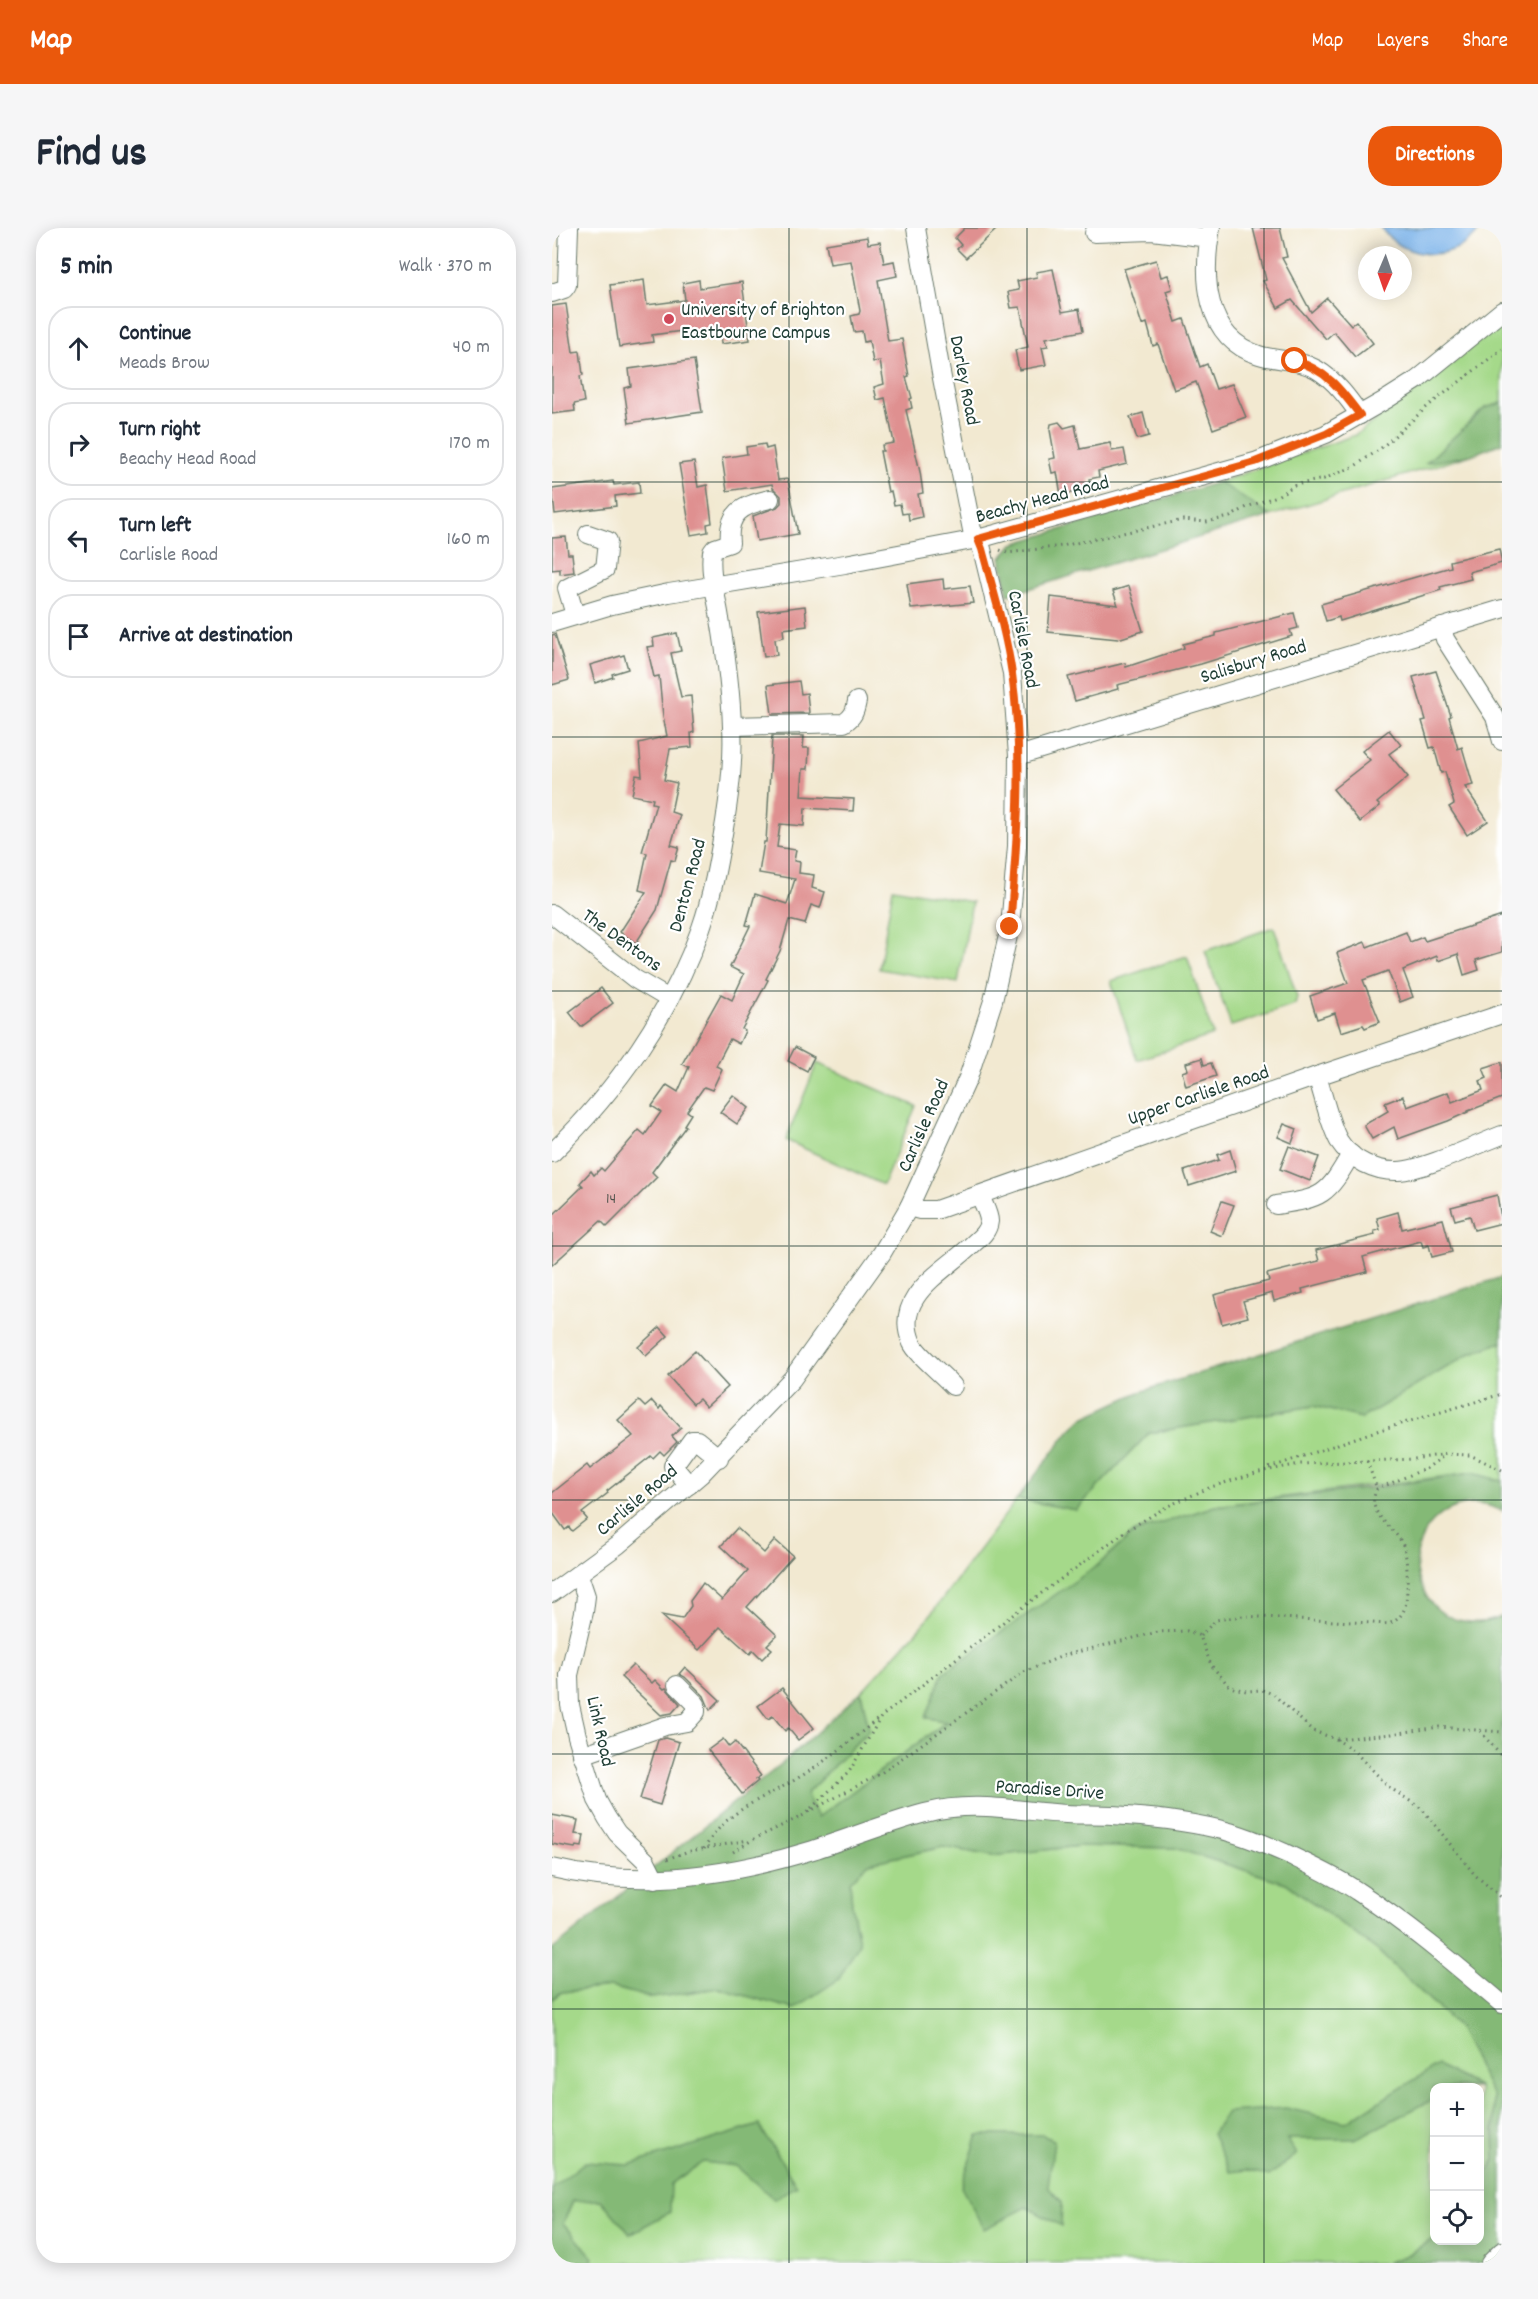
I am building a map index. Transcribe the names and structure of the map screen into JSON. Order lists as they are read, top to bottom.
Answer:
{
  "streets": {
    "street": [
      "Darley Road",
      "Beachy Head Road",
      "Carlisle Road",
      "Salisbury Road",
      "Denton Road",
      "The Dentons",
      "Upper Carlisle Road",
      "Link Road",
      "Paradise Drive"
    ]
  },
  "crossings": [
    ["Darley Road", "Beachy Head Road"],
    ["Darley Road", "Carlisle Road"],
    ["Beachy Head Road", "Carlisle Road"],
    ["Beachy Head Road", "Denton Road"],
    ["Carlisle Road", "Salisbury Road"],
    ["Carlisle Road", "Upper Carlisle Road"],
    ["Carlisle Road", "Link Road"],
    ["Denton Road", "The Dentons"],
    ["Link Road", "Paradise Drive"]
  ],
  "places": ["University of Brighton Eastbourne Campus"],
  "house_numbers": ["14"],
  "north": "bottom",
  "page": {
    "header": "Map",
    "nav": ["Map", "Layers", "Share"],
    "title": "Find us",
    "buttons": "Directions",
    "heading": ["5 min", "Walk · 370 m"],
    "list": [
      ["Continue", "Meads Brow", "40 m"],
      ["Turn right", "Beachy Head Road", "170 m"],
      ["Turn left", "Carlisle Road", "160 m"],
      "Arrive at destination"
    ],
    "map_buttons": ["+", "−"]
  }
}
